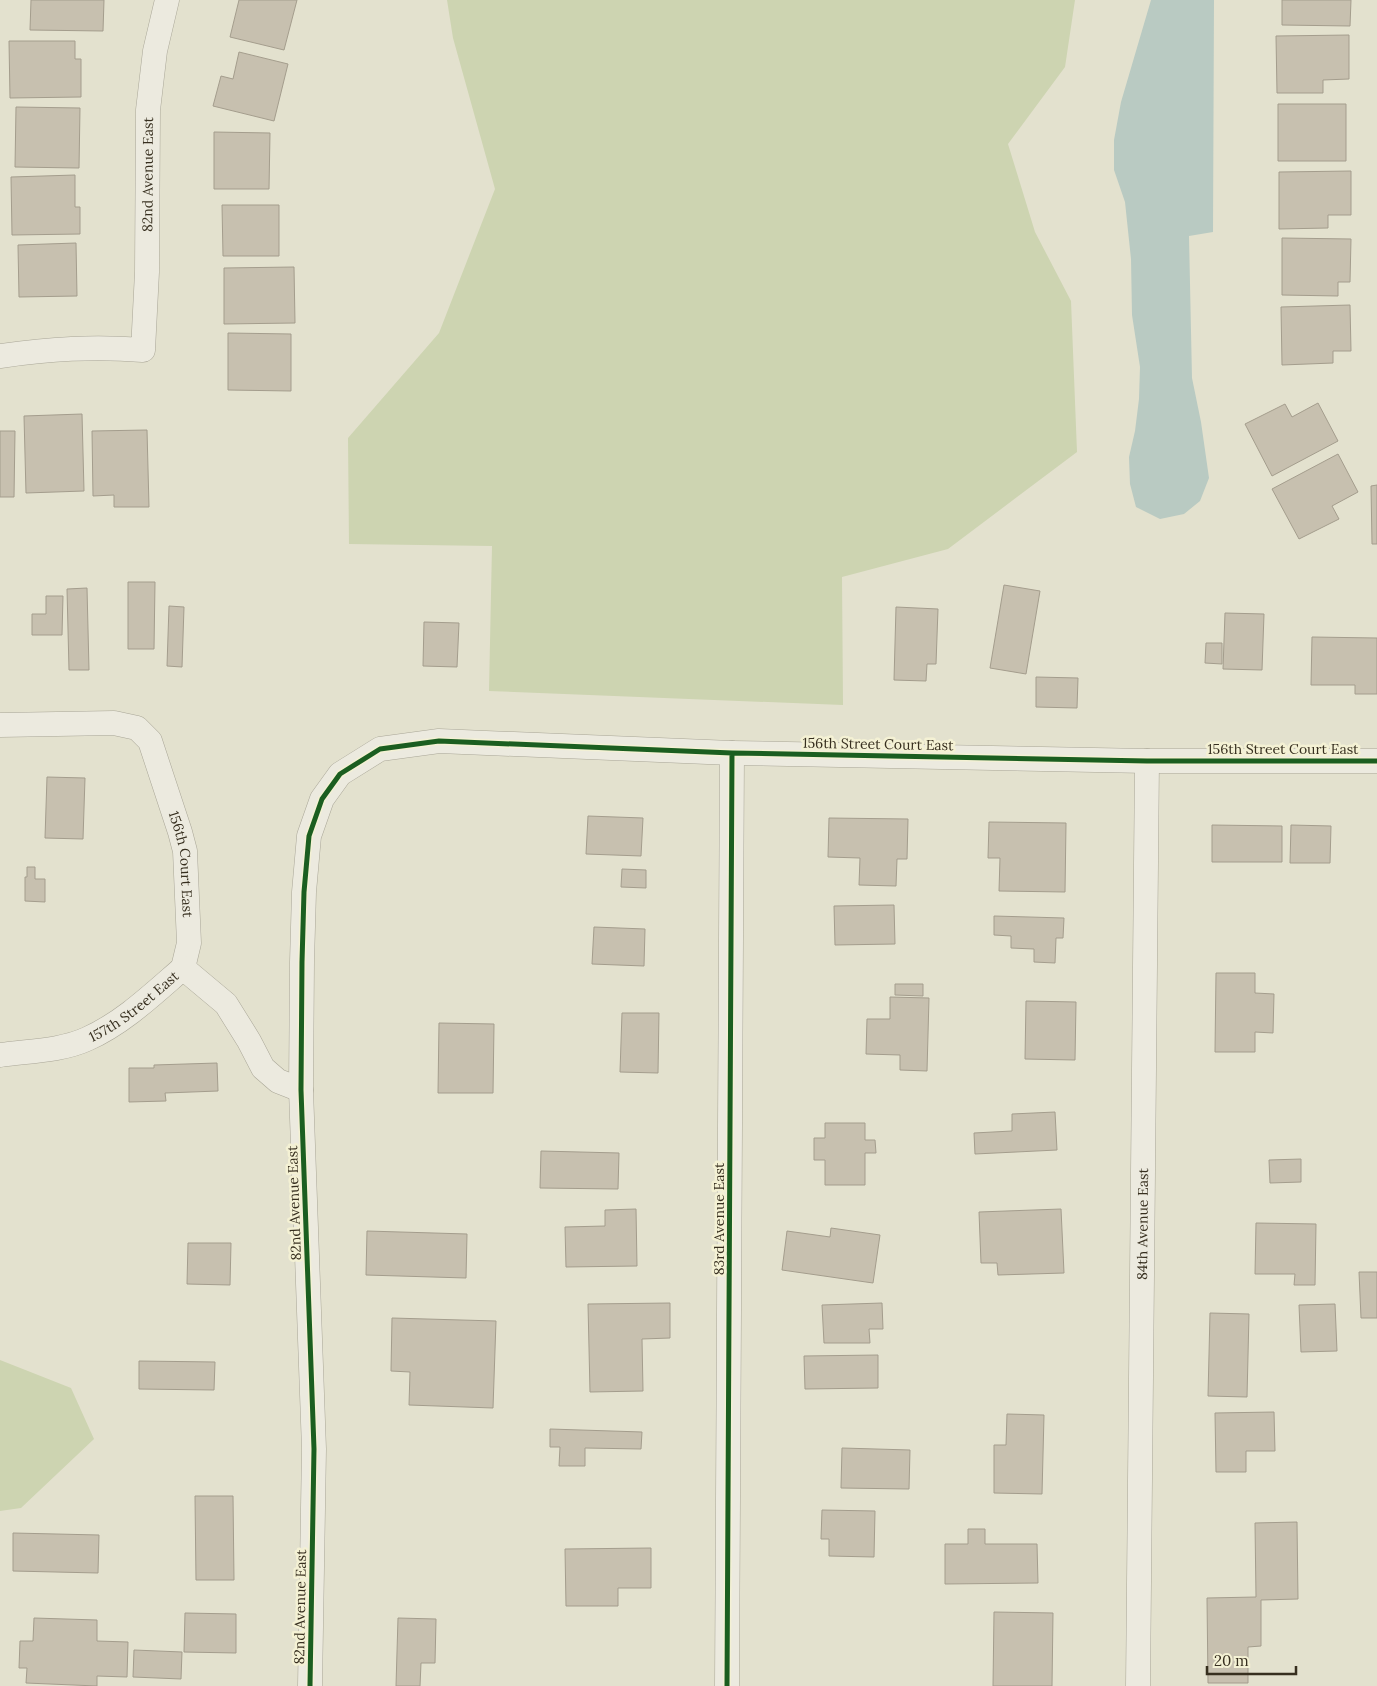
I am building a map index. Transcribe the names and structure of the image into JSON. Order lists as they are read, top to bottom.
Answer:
{
  "streets": {
    "street": [
      "82nd Avenue East",
      "156th Street Court East",
      "156th Court East",
      "157th Street East",
      "83rd Avenue East",
      "84th Avenue East"
    ]
  },
  "crossings": [
    ["82nd Avenue East", "156th Street Court East"],
    ["82nd Avenue East", "157th Street East"],
    ["156th Street Court East", "83rd Avenue East"],
    ["156th Street Court East", "84th Avenue East"],
    ["156th Court East", "157th Street East"]
  ],
  "scale_bar": "20 m"
}
